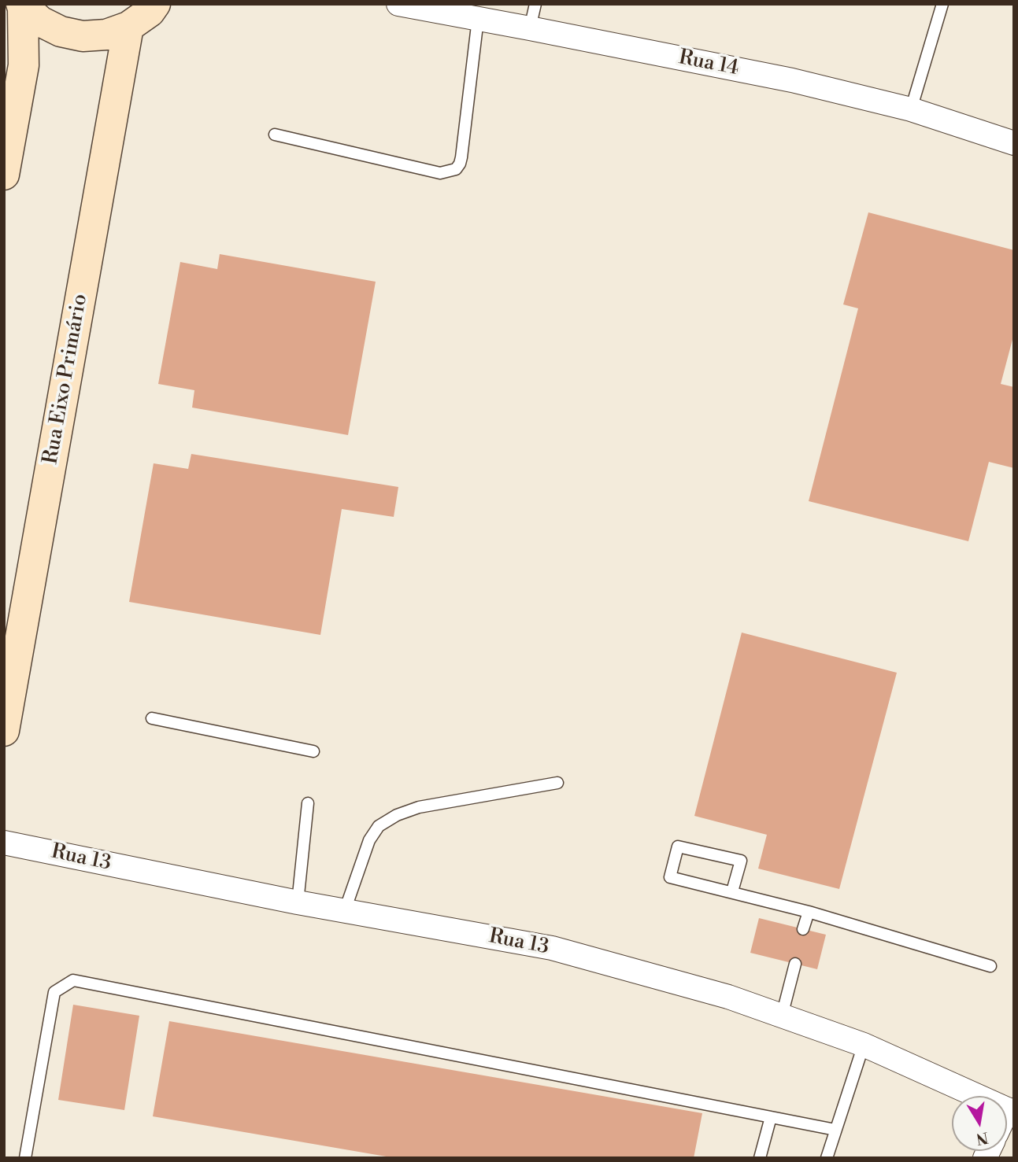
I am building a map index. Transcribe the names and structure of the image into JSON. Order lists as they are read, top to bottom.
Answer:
{
  "streets": {
    "street": ["Rua 14", "Rua Eixo Primário", "Rua 13"]
  },
  "north": "bottom"
}
